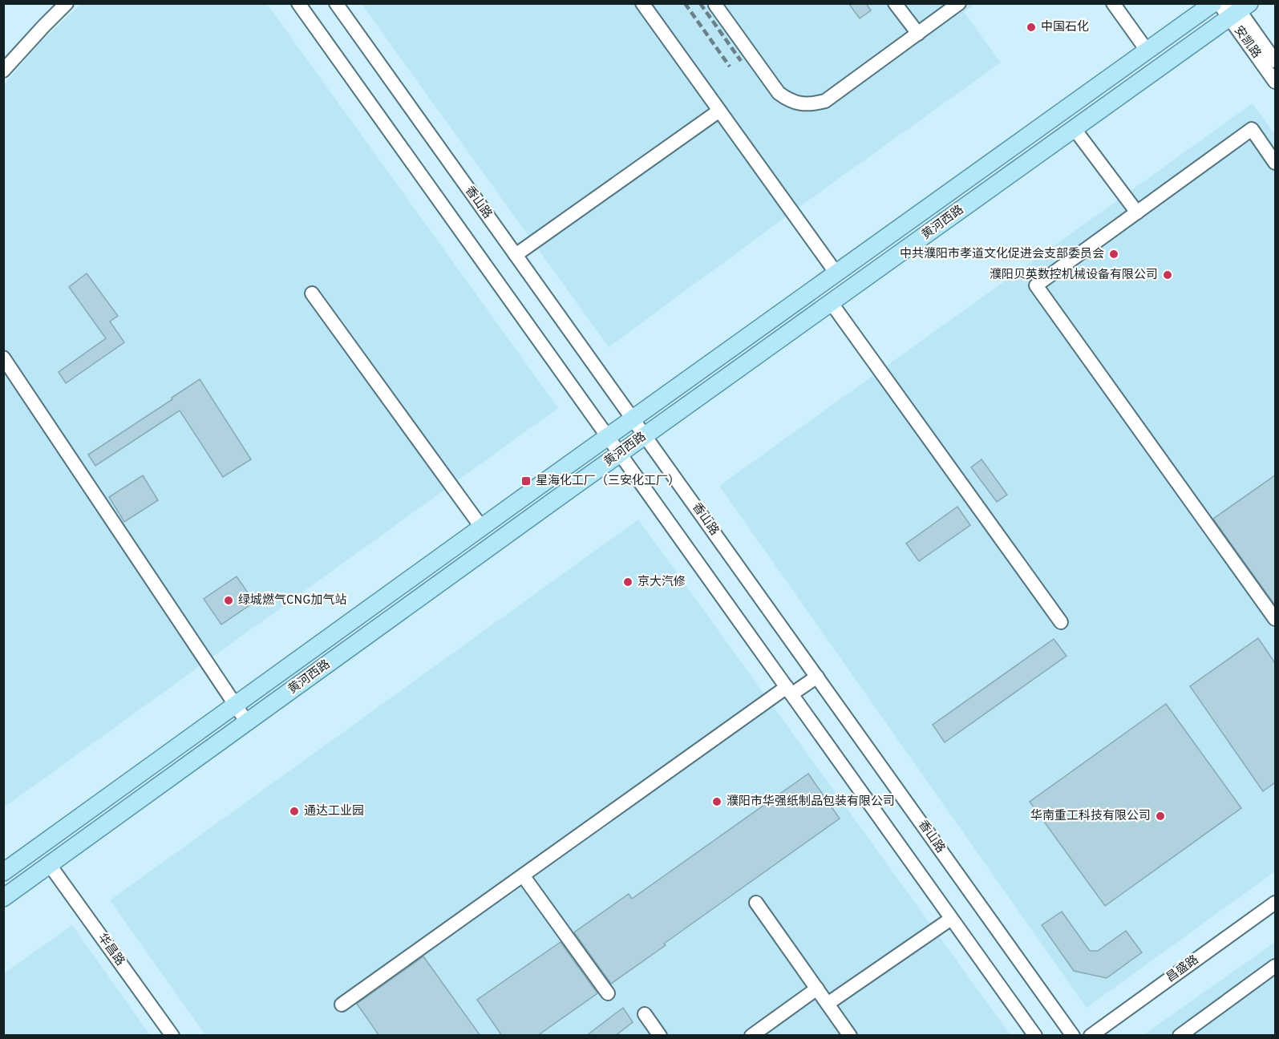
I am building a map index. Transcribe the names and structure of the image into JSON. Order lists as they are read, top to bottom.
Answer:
{
  "streets": {
    "main road": ["黄河西路"],
    "street": [
      "安凯路",
      "香山路",
      "华昌路",
      "昌盛路"
    ]
  },
  "crossings": [
    ["安凯路", "黄河西路"],
    ["香山路", "黄河西路"],
    ["黄河西路", "华昌路"]
  ],
  "places": {
    "other": [
      "中国石化",
      "中共濮阳市孝道文化促进会支部委员会",
      "濮阳贝英数控机械设备有限公司",
      "京大汽修",
      "绿城燃气CNG加气站",
      "濮阳市华强纸制品包装有限公司",
      "通达工业园",
      "华南重工科技有限公司"
    ],
    "transit": ["星海化工厂（三安化工厂）"]
  }
}
